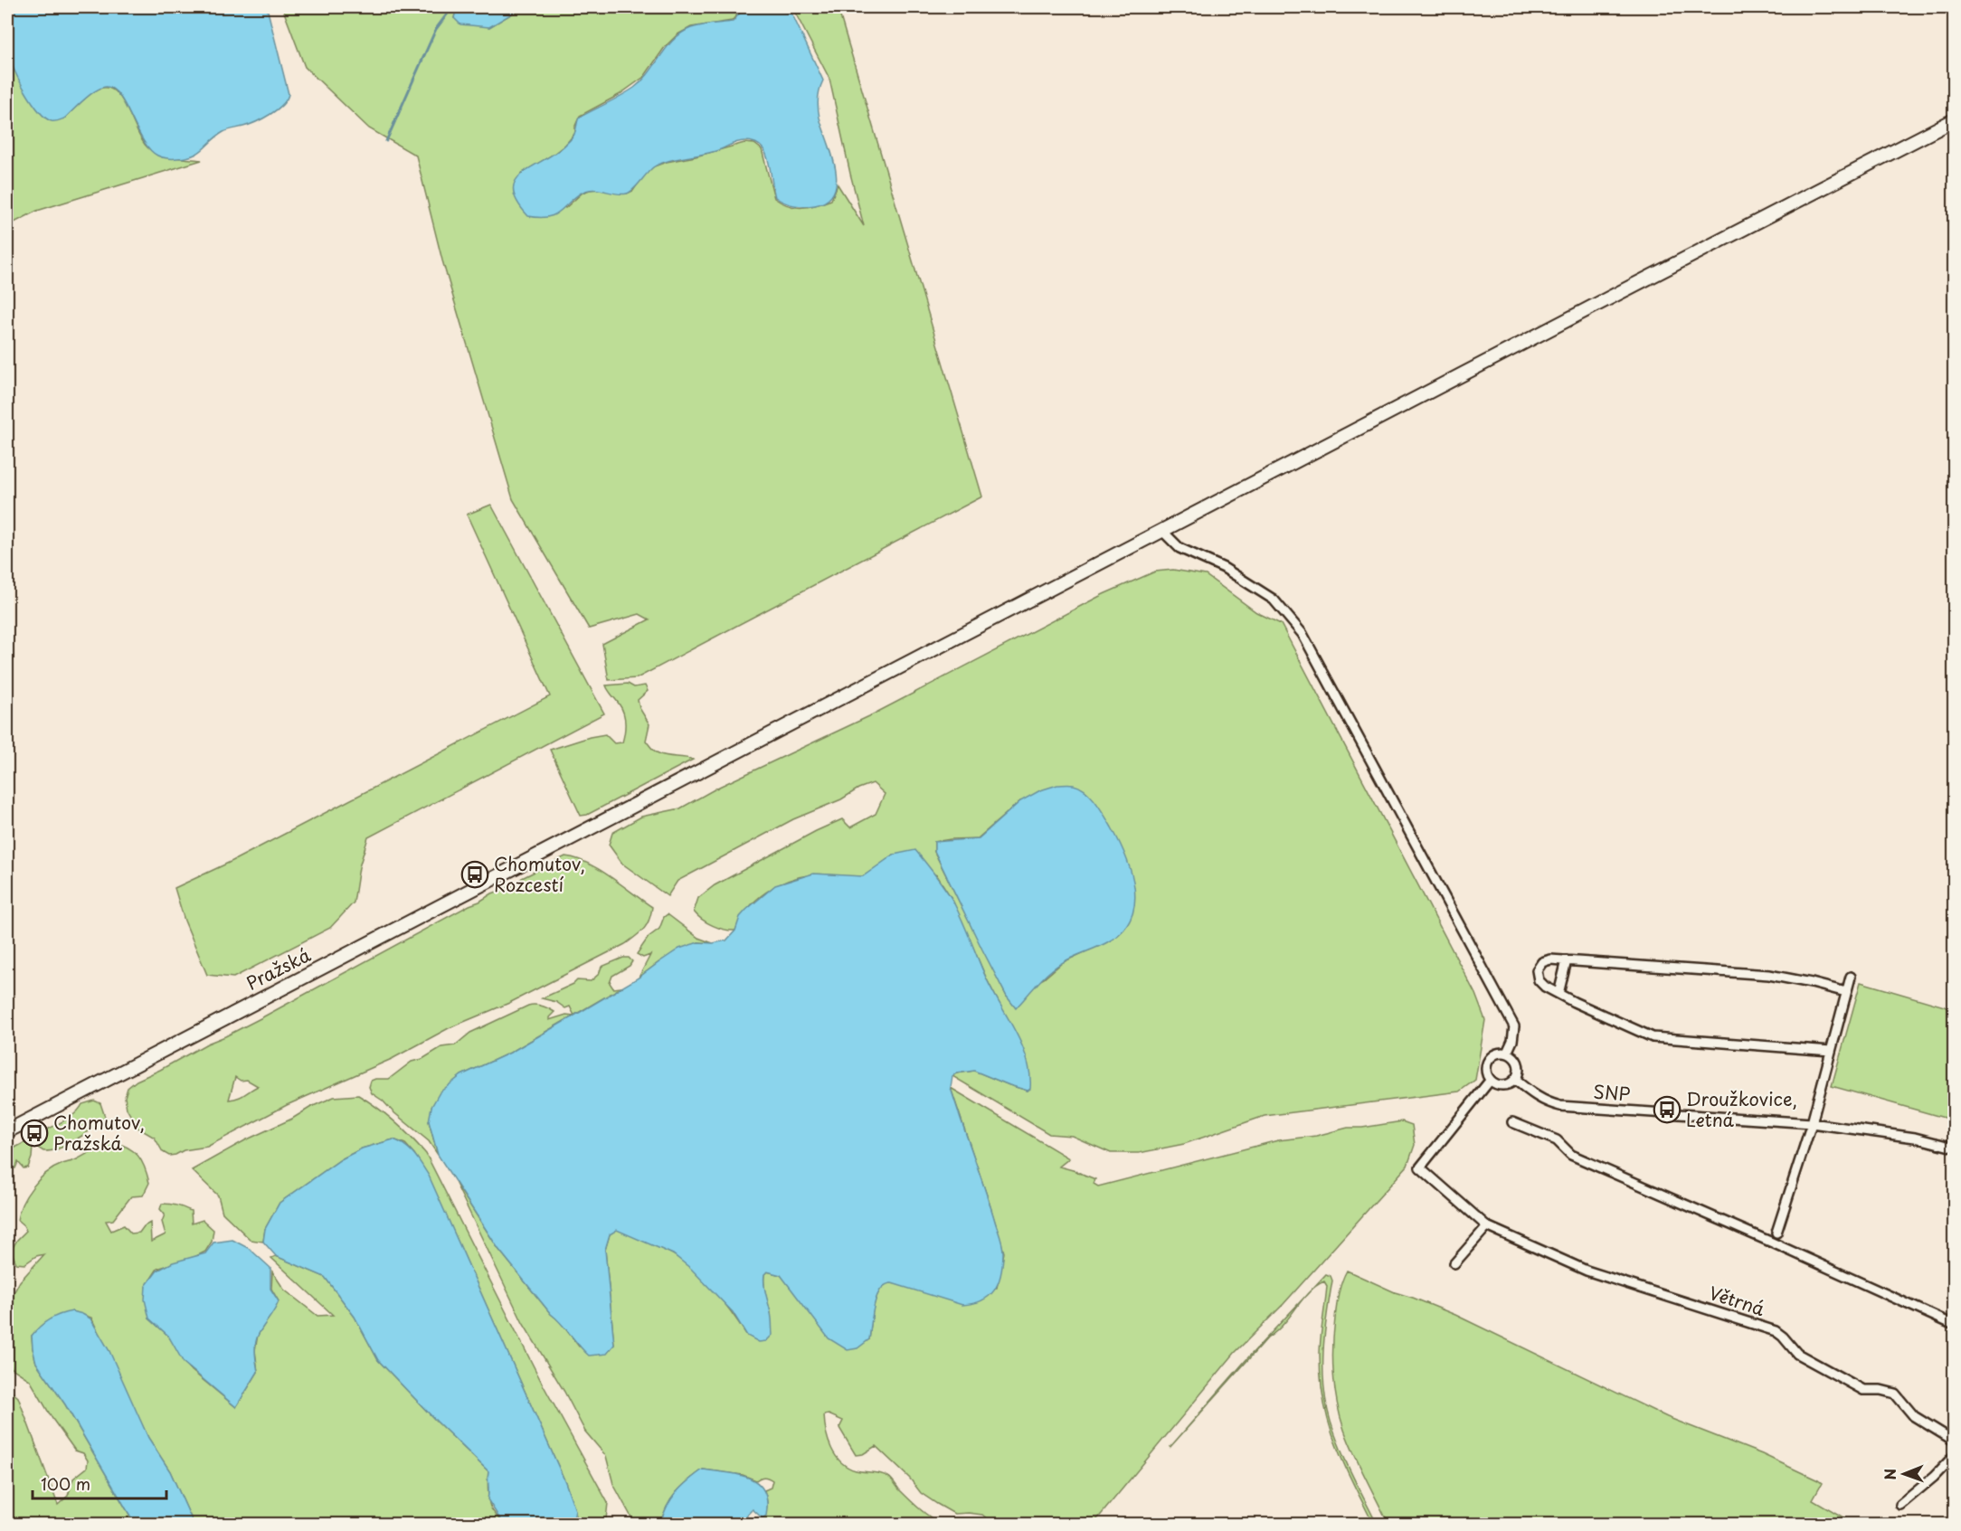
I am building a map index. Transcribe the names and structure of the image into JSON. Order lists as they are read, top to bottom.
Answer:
{
  "streets": {
    "main road": ["Pražská"],
    "street": ["SNP", "Větrná"]
  },
  "crossings": [
    ["SNP", "Větrná"]
  ],
  "places": {
    "bus stop": ["Chomutov, Rozcestí", "Droužkovice, Letná", "Chomutov, Pražská"]
  },
  "scale_bar": "100 m",
  "north": "left"
}
